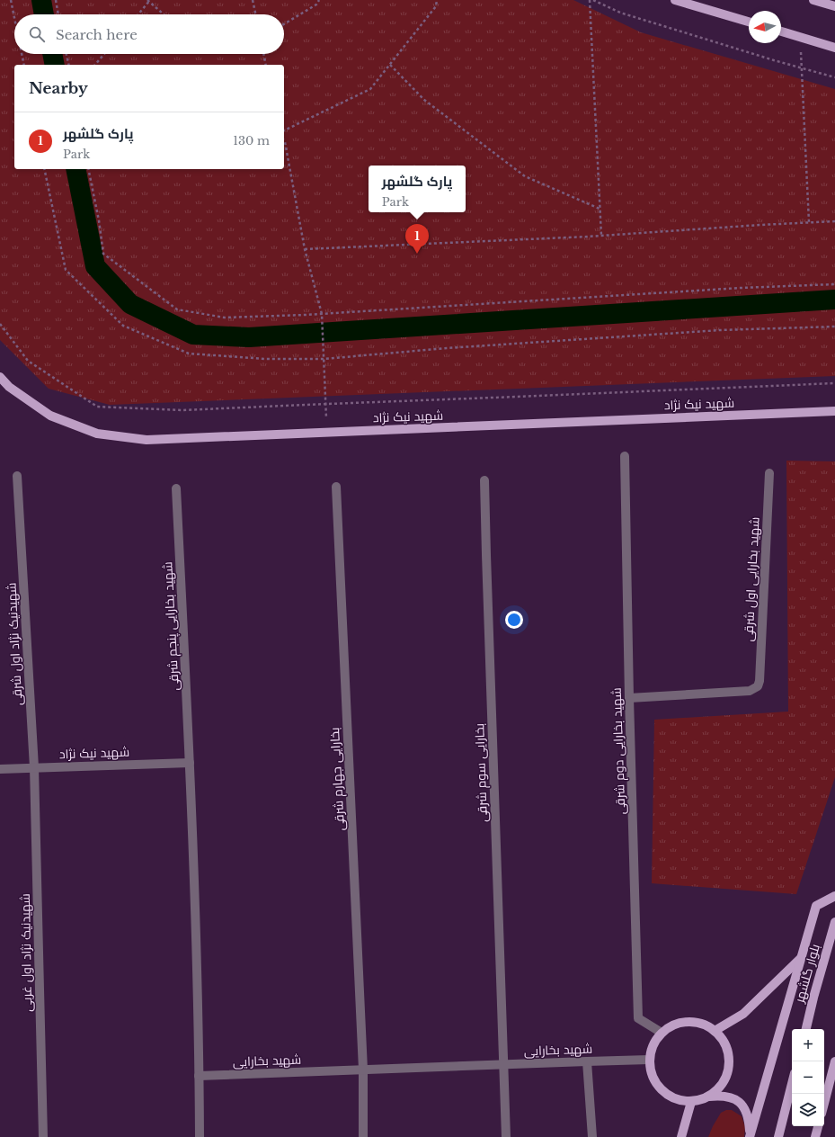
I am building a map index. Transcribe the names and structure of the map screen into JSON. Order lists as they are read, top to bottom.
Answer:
{
  "streets": {
    "main road": ["شهید نیک نژاد", "بلوار گلشهر"],
    "street": [
      "شهید بخارایی اول شرقی",
      "شهید بخارایی پنجم شرقی",
      "شهیدنیک نژاد اول شرقی",
      "شهید بخارایی دوم شرقی",
      "بخارایی سوم شرقی",
      "بخارایی جهارم شرقی",
      "شهیدنیک نژاد اول غربی",
      "شهید بخارایی"
    ]
  },
  "crossings": [
    ["شهید نیک نژاد", "شهید بخارایی پنجم شرقی"],
    ["شهید نیک نژاد", "شهیدنیک نژاد اول شرقی"],
    ["شهید نیک نژاد", "شهیدنیک نژاد اول غربی"],
    ["شهید بخارایی اول شرقی", "شهید بخارایی دوم شرقی"],
    ["شهیدنیک نژاد اول شرقی", "شهیدنیک نژاد اول غربی"],
    ["شهید بخارایی دوم شرقی", "شهید بخارایی"],
    ["بخارایی سوم شرقی", "شهید بخارایی"],
    ["بخارایی جهارم شرقی", "شهید بخارایی"]
  ],
  "north": "left",
  "page": {
    "search": "Search here",
    "heading": "Nearby",
    "list": [
      {
        "mark": "1",
        "name": "پارک گلشهر",
        "note": "Park",
        "value": "130 m"
      }
    ],
    "popup": ["پارک گلشهر", "Park"],
    "pins": "1",
    "map_buttons": ["+", "−"]
  }
}
